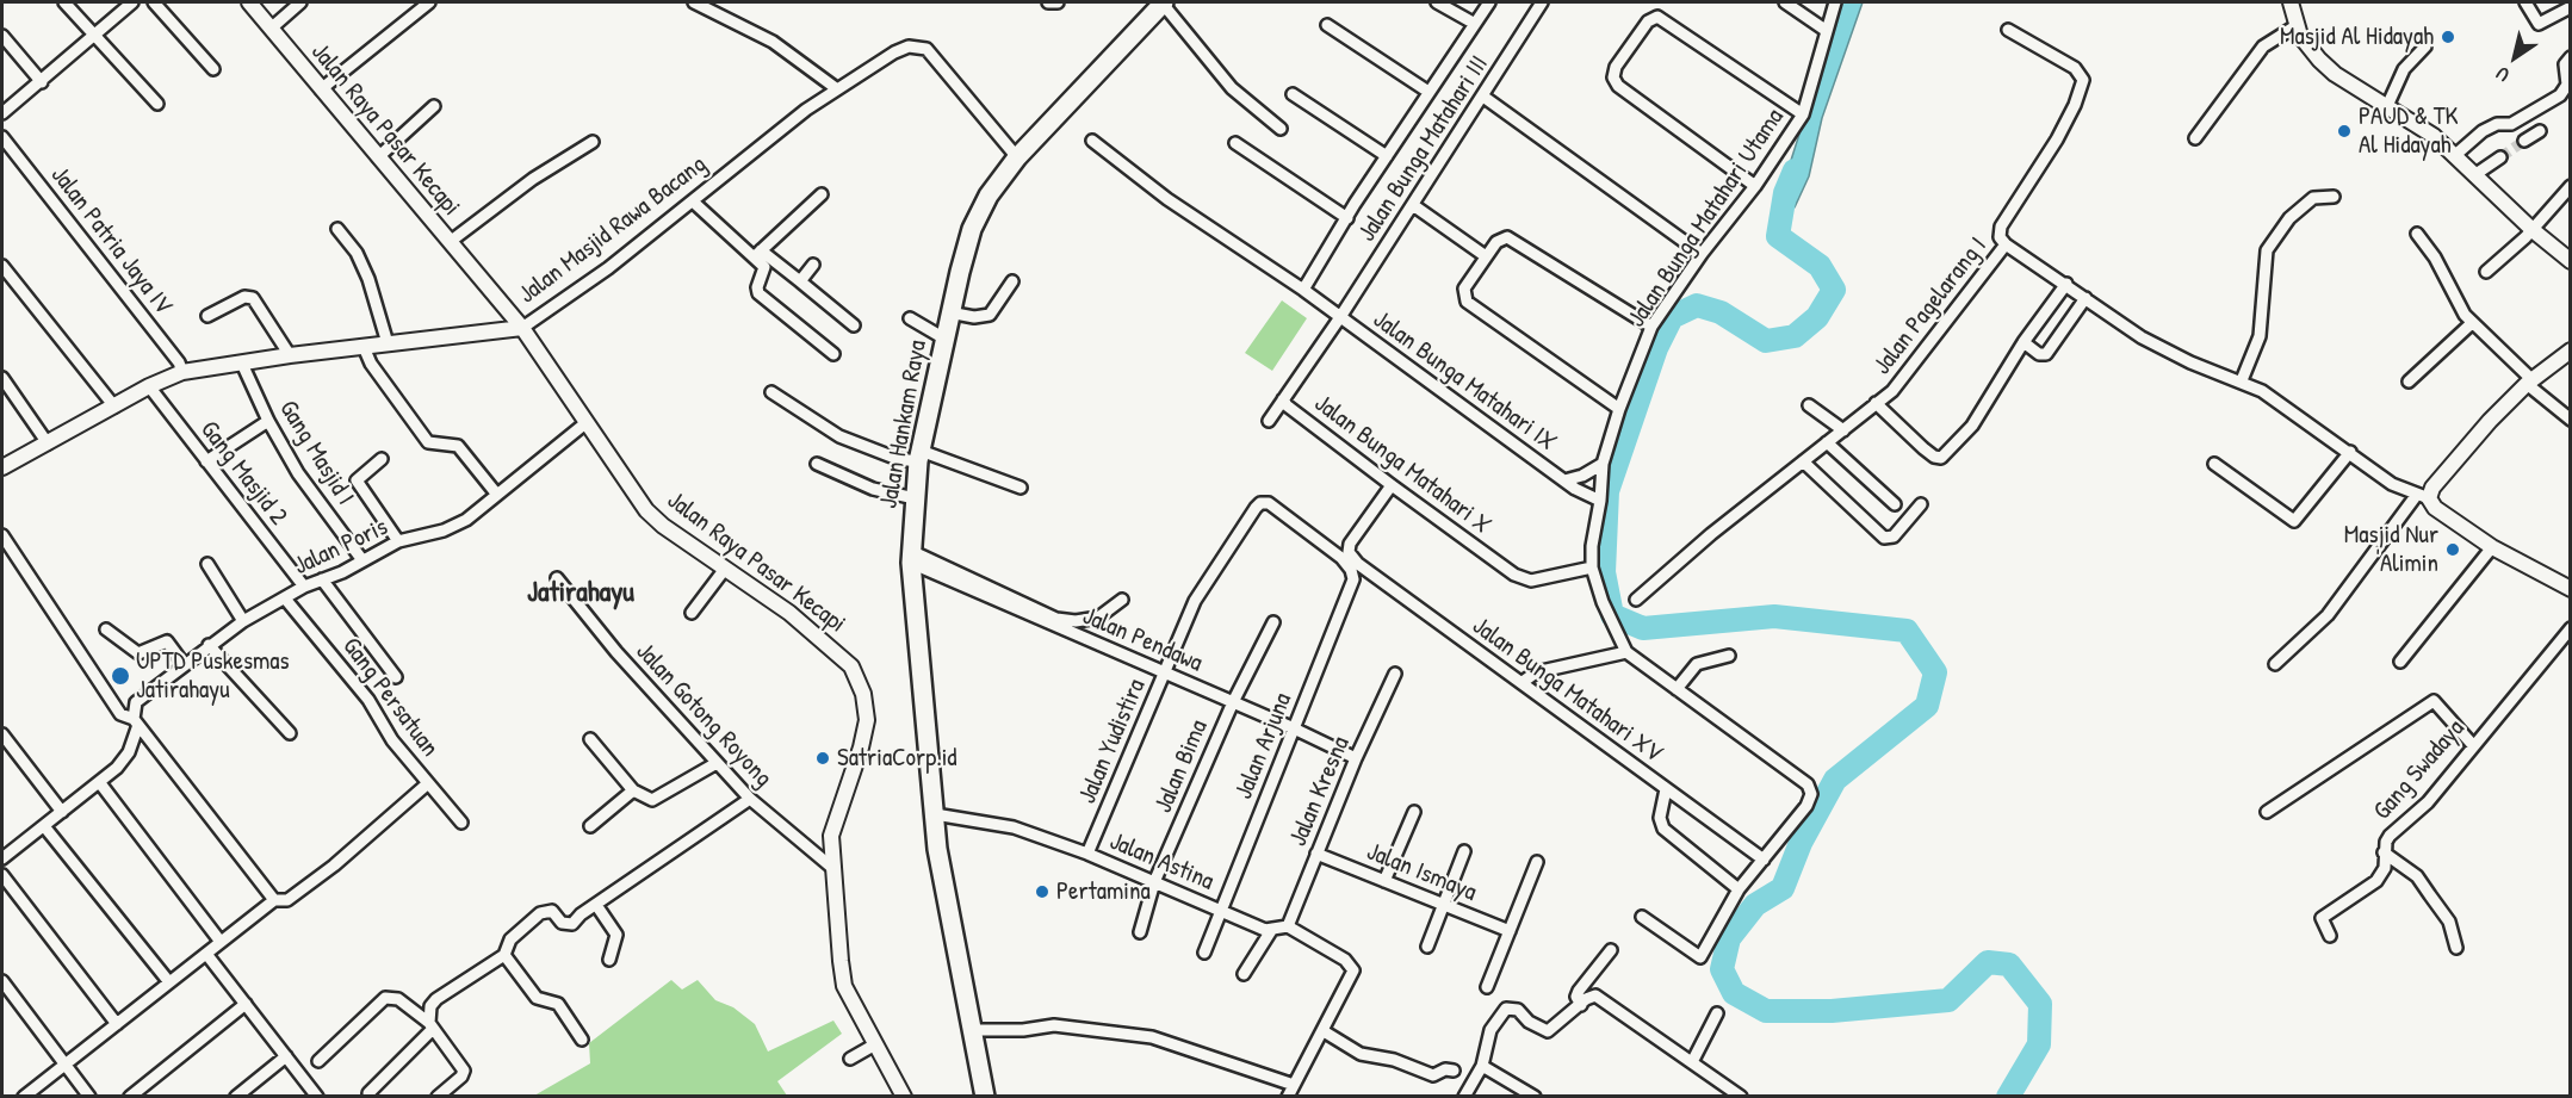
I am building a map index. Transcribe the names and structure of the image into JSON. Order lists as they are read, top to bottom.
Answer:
{
  "streets": {
    "main road": ["Jalan Hankam Raya"],
    "street": [
      "Jalan Raya Pasar Kecapi",
      "Jalan Bunga Matahari III",
      "Jalan Bunga Matahari Utama",
      "Jalan Masjid Rawa Bacang",
      "Jalan Patria Jaya IV",
      "Jalan Pagelarang I",
      "Jalan Bunga Matahari IX",
      "Gang Masjid I",
      "Jalan Bunga Matahari X",
      "Gang Masjid 2",
      "Jalan Poris",
      "Jalan Pendawa",
      "Jalan Bunga Matahari XV",
      "Gang Persatuan",
      "Jalan Gotong Royong",
      "Jalan Yudistira",
      "Jalan Arjuna",
      "Jalan Bima",
      "Gang Swadaya",
      "Jalan Kresna",
      "Jalan Astina",
      "Jalan Ismaya"
    ]
  },
  "crossings": [
    ["Jalan Raya Pasar Kecapi", "Jalan Masjid Rawa Bacang"],
    ["Jalan Raya Pasar Kecapi", "Jalan Poris"],
    ["Jalan Raya Pasar Kecapi", "Jalan Gotong Royong"],
    ["Jalan Bunga Matahari III", "Jalan Bunga Matahari IX"],
    ["Jalan Bunga Matahari III", "Jalan Bunga Matahari X"],
    ["Jalan Bunga Matahari Utama", "Jalan Bunga Matahari IX"],
    ["Jalan Bunga Matahari Utama", "Jalan Bunga Matahari X"],
    ["Jalan Bunga Matahari Utama", "Jalan Bunga Matahari XV"],
    ["Jalan Masjid Rawa Bacang", "Jalan Patria Jaya IV"],
    ["Jalan Masjid Rawa Bacang", "Jalan Hankam Raya"],
    ["Jalan Masjid Rawa Bacang", "Gang Masjid I"],
    ["Jalan Masjid Rawa Bacang", "Gang Masjid 2"],
    ["Jalan Bunga Matahari IX", "Jalan Bunga Matahari X"],
    ["Jalan Hankam Raya", "Jalan Pendawa"],
    ["Jalan Hankam Raya", "Jalan Astina"],
    ["Gang Masjid I", "Jalan Poris"],
    ["Gang Masjid 2", "Jalan Poris"],
    ["Jalan Poris", "Gang Persatuan"],
    ["Jalan Pendawa", "Jalan Yudistira"],
    ["Jalan Pendawa", "Jalan Arjuna"],
    ["Jalan Pendawa", "Jalan Bima"],
    ["Jalan Pendawa", "Jalan Kresna"],
    ["Jalan Bunga Matahari XV", "Jalan Yudistira"],
    ["Jalan Bunga Matahari XV", "Jalan Arjuna"],
    ["Jalan Yudistira", "Jalan Astina"],
    ["Jalan Arjuna", "Jalan Astina"],
    ["Jalan Bima", "Jalan Astina"],
    ["Jalan Kresna", "Jalan Astina"],
    ["Jalan Kresna", "Jalan Ismaya"]
  ],
  "districts": ["Jatirahayu"],
  "places": [
    "Masjid Al Hidayah",
    "PAUD & TK Al Hidayah",
    "Masjid Nur 'Alimin",
    "UPTD Puskesmas Jatirahayu",
    "SatriaCorp.id",
    "Pertamina"
  ],
  "north": "bottom left"
}
